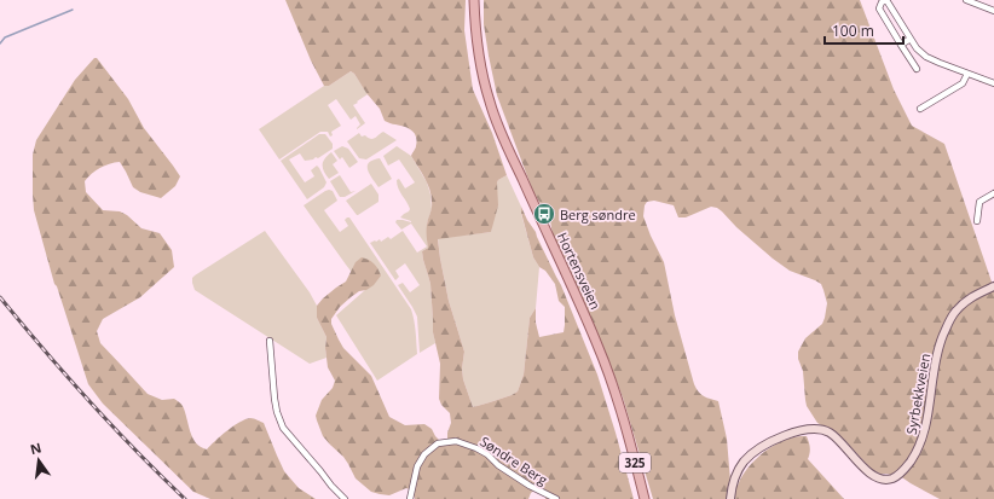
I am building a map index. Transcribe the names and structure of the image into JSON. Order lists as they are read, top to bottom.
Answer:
{
  "streets": {
    "main road": ["Hortensveien", "Syrbekkveien", "325"],
    "street": ["Søndre Berg"]
  },
  "places": {
    "bus stop": ["Berg søndre"]
  },
  "scale_bar": "100 m",
  "north": "top"
}
